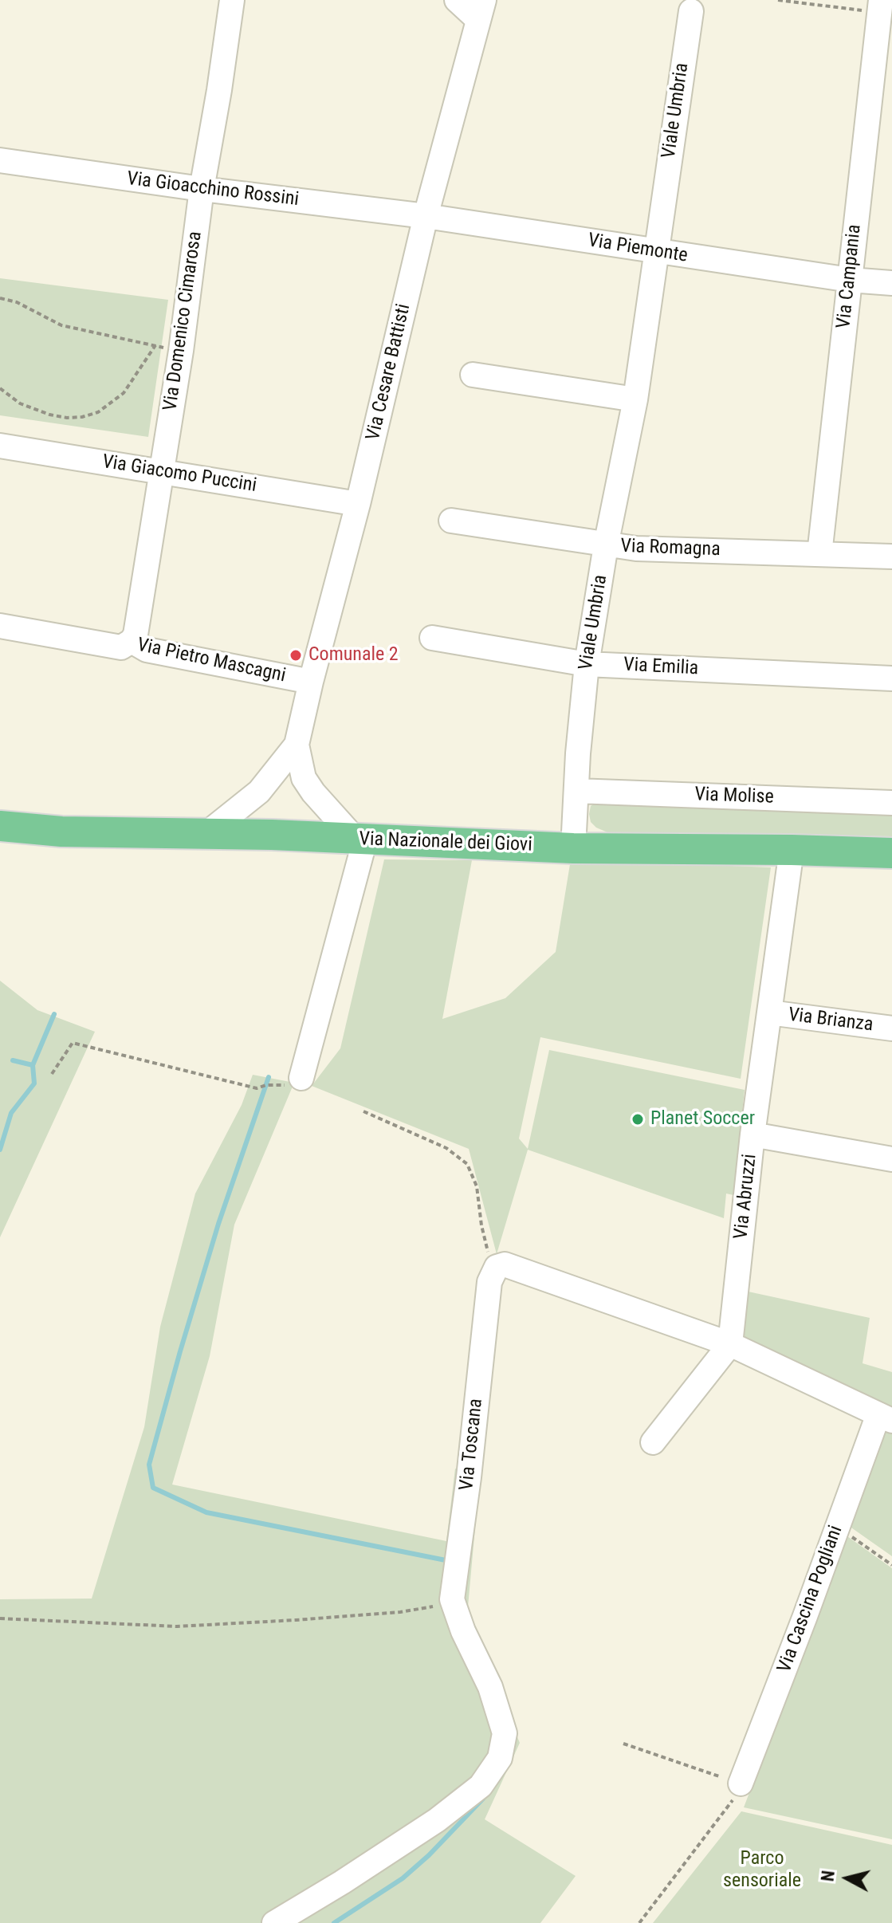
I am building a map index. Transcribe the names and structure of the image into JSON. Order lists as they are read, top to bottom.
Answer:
{
  "streets": {
    "main road": ["Via Nazionale dei Giovi"],
    "street": [
      "Viale Umbria",
      "Via Gioacchino Rossini",
      "Via Piemonte",
      "Via Campania",
      "Via Domenico Cimarosa",
      "Via Cesare Battisti",
      "Via Giacomo Puccini",
      "Via Romagna",
      "Via Pietro Mascagni",
      "Via Emilia",
      "Via Molise",
      "Via Brianza",
      "Via Abruzzi",
      "Via Toscana",
      "Via Cascina Pogliani"
    ]
  },
  "crossings": [
    ["Viale Umbria", "Via Piemonte"],
    ["Viale Umbria", "Via Romagna"],
    ["Viale Umbria", "Via Emilia"],
    ["Viale Umbria", "Via Molise"],
    ["Viale Umbria", "Via Nazionale dei Giovi"],
    ["Via Gioacchino Rossini", "Via Piemonte"],
    ["Via Gioacchino Rossini", "Via Domenico Cimarosa"],
    ["Via Gioacchino Rossini", "Via Cesare Battisti"],
    ["Via Piemonte", "Via Campania"],
    ["Via Piemonte", "Via Cesare Battisti"],
    ["Via Campania", "Via Romagna"],
    ["Via Domenico Cimarosa", "Via Giacomo Puccini"],
    ["Via Domenico Cimarosa", "Via Pietro Mascagni"],
    ["Via Cesare Battisti", "Via Giacomo Puccini"],
    ["Via Cesare Battisti", "Via Pietro Mascagni"],
    ["Via Cesare Battisti", "Via Nazionale dei Giovi"],
    ["Via Nazionale dei Giovi", "Via Abruzzi"],
    ["Via Brianza", "Via Abruzzi"]
  ],
  "parks": ["Parco sensoriale"],
  "places": ["Comunale 2", "Planet Soccer"],
  "north": "left"
}
